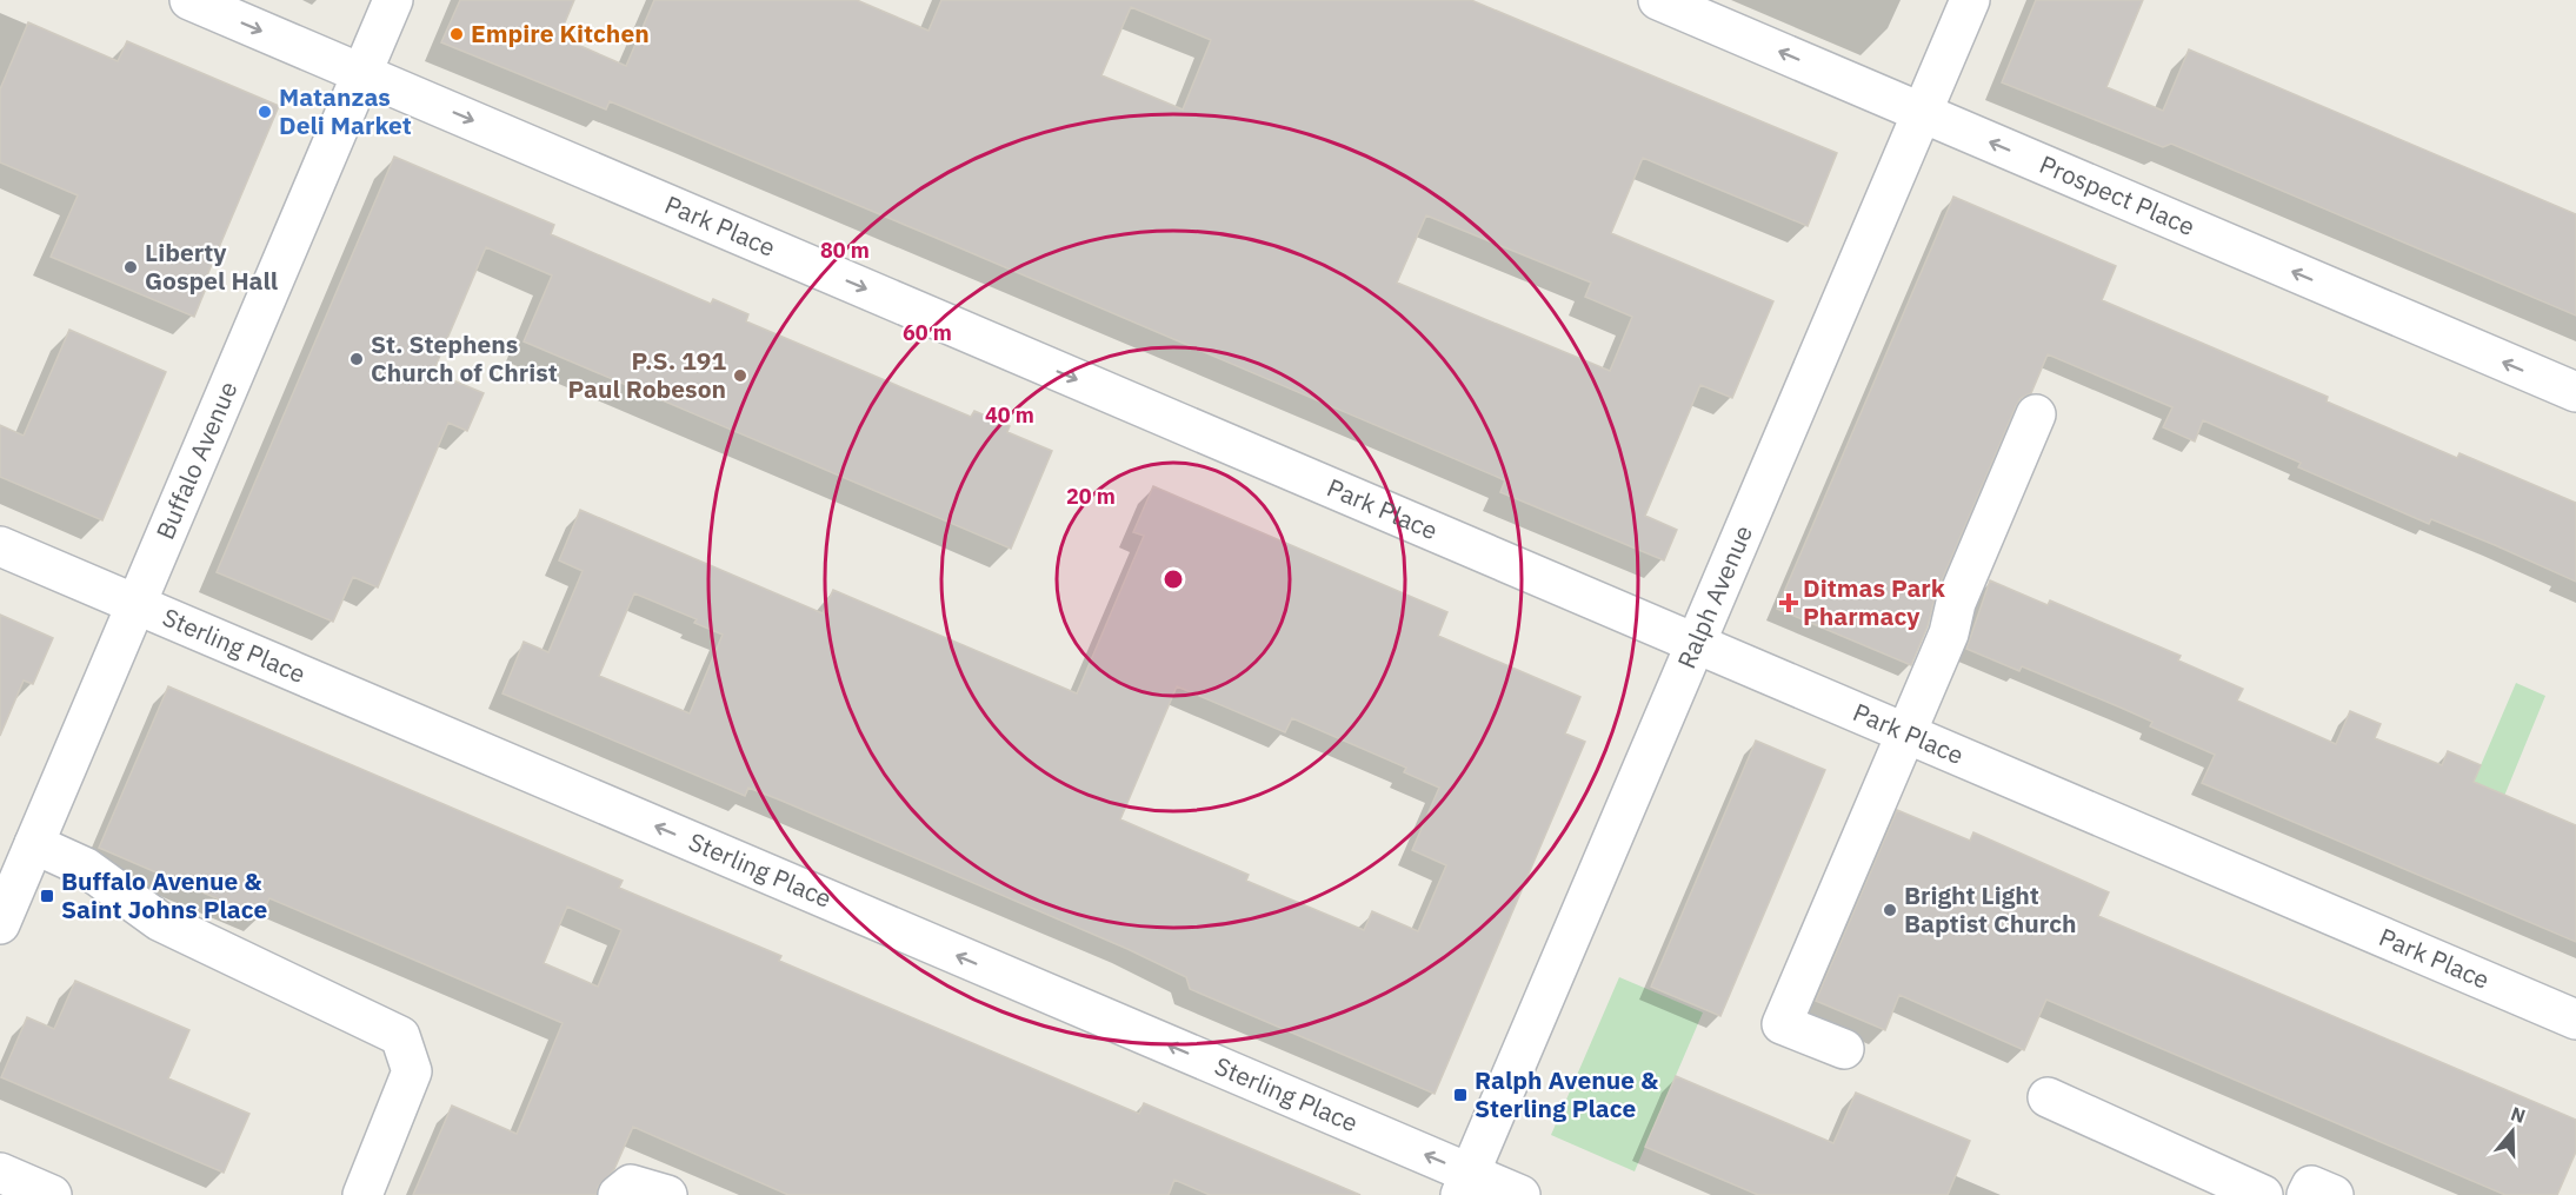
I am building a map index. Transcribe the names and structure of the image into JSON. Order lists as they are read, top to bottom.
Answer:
{
  "streets": {
    "street": [
      "Prospect Place",
      "Park Place",
      "Buffalo Avenue",
      "Ralph Avenue",
      "Sterling Place"
    ]
  },
  "crossings": [
    ["Prospect Place", "Ralph Avenue"],
    ["Park Place", "Buffalo Avenue"],
    ["Park Place", "Ralph Avenue"],
    ["Buffalo Avenue", "Sterling Place"],
    ["Ralph Avenue", "Sterling Place"]
  ],
  "one_way": ["Prospect Place", "Park Place", "Sterling Place"],
  "places": {
    "other": [
      "Empire Kitchen",
      "Matanzas Deli Market",
      "Liberty Gospel Hall",
      "St. Stephens Church of Christ",
      "P.S. 191 Paul Robeson",
      "Bright Light Baptist Church"
    ],
    "health": ["Ditmas Park Pharmacy"],
    "transit": ["Buffalo Avenue & Saint Johns Place", "Ralph Avenue & Sterling Place"]
  },
  "north": "top",
  "rings": [
    "80 m",
    "60 m",
    "40 m",
    "20 m"
  ]
}
